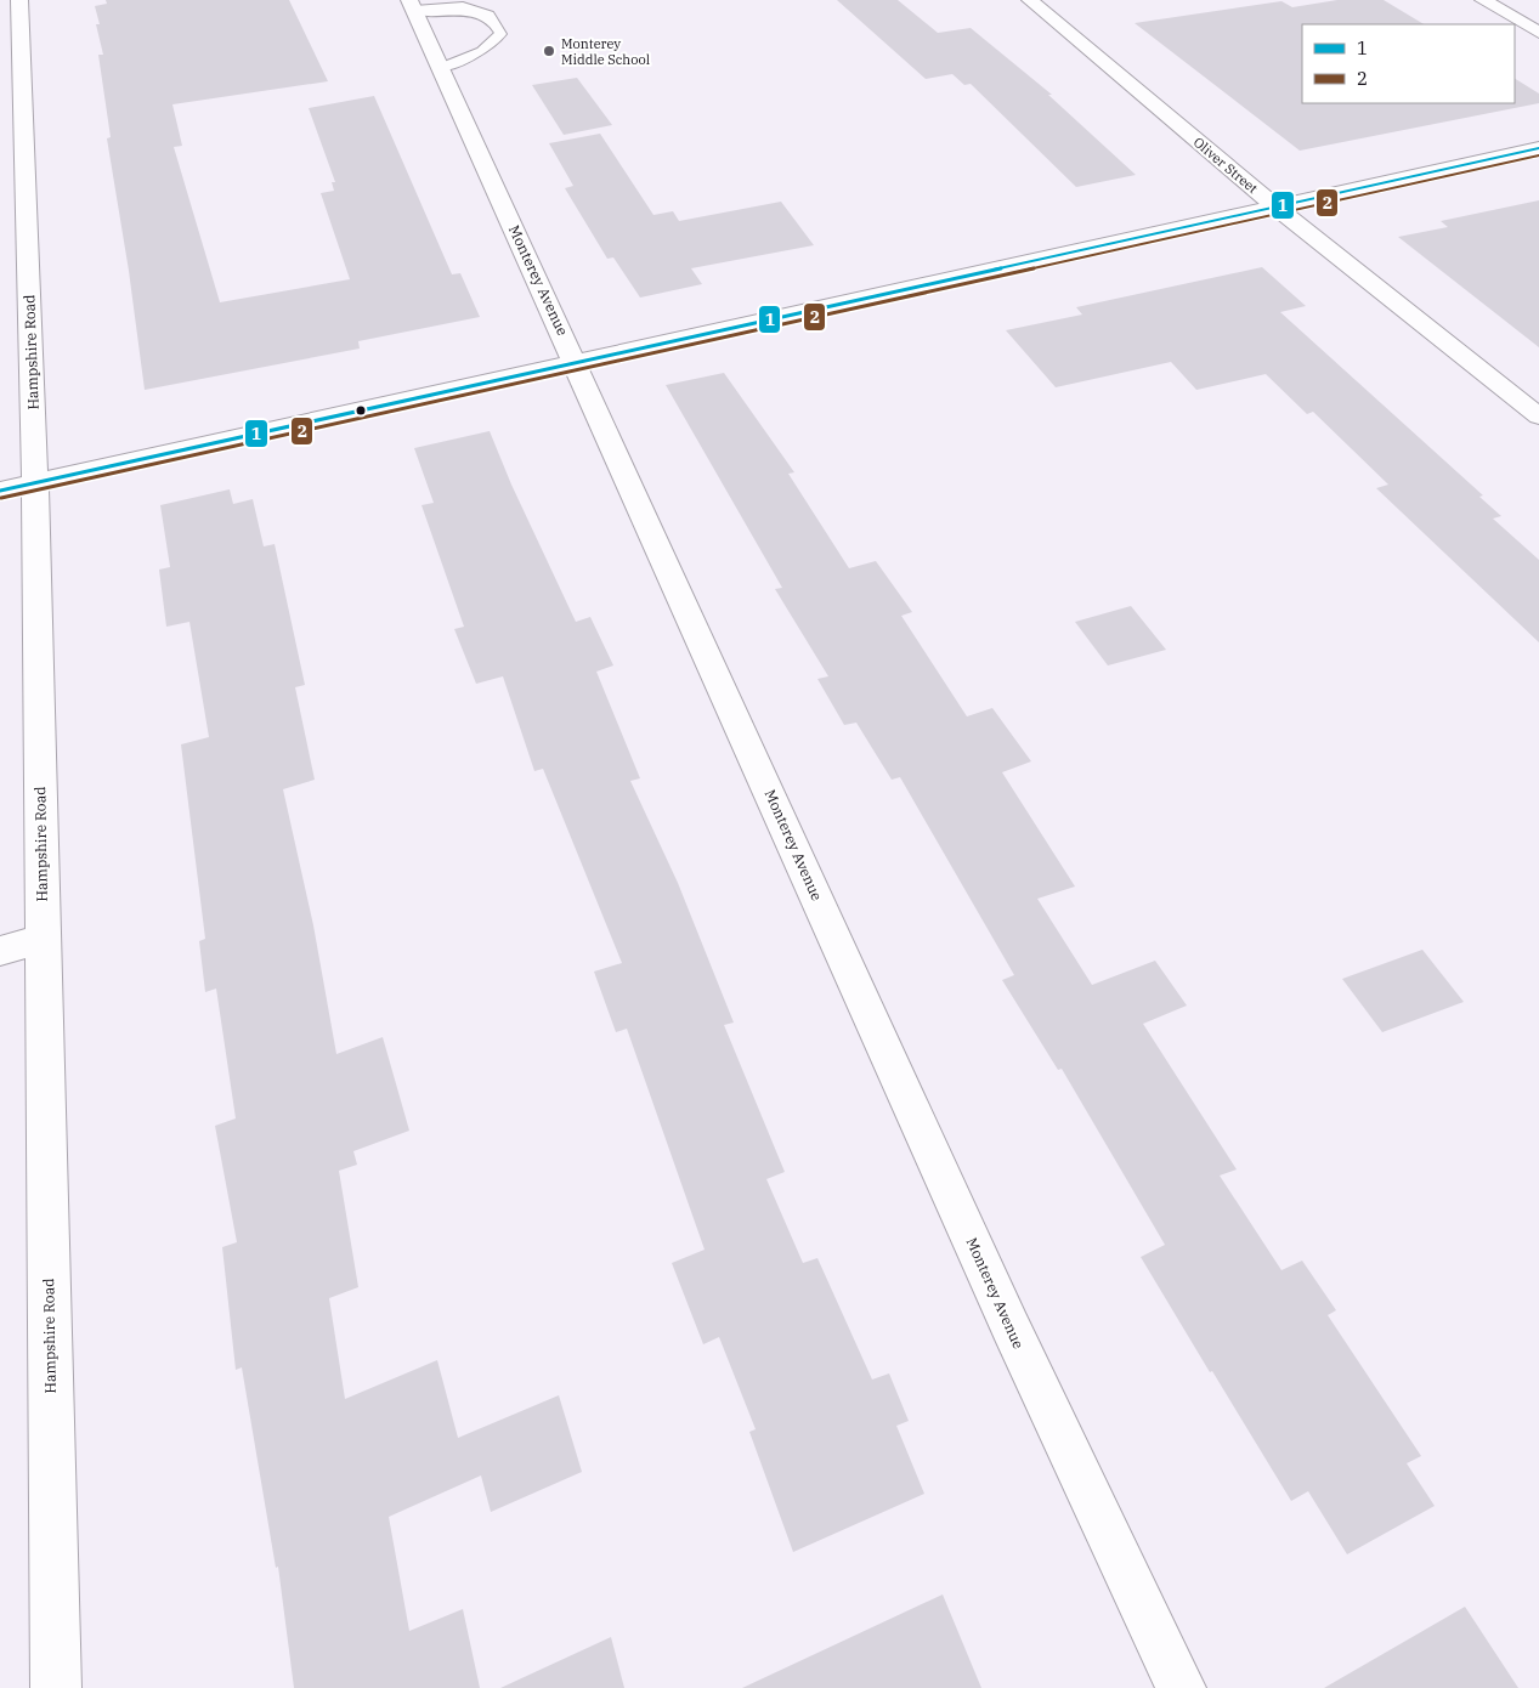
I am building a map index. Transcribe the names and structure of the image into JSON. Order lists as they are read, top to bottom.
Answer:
{
  "streets": {
    "street": ["Oliver Street", "Monterey Avenue", "Hampshire Road"]
  },
  "places": ["Monterey Middle School"],
  "lines": ["transit line 1", "transit line 2"],
  "legend": ["1", "2"]
}
